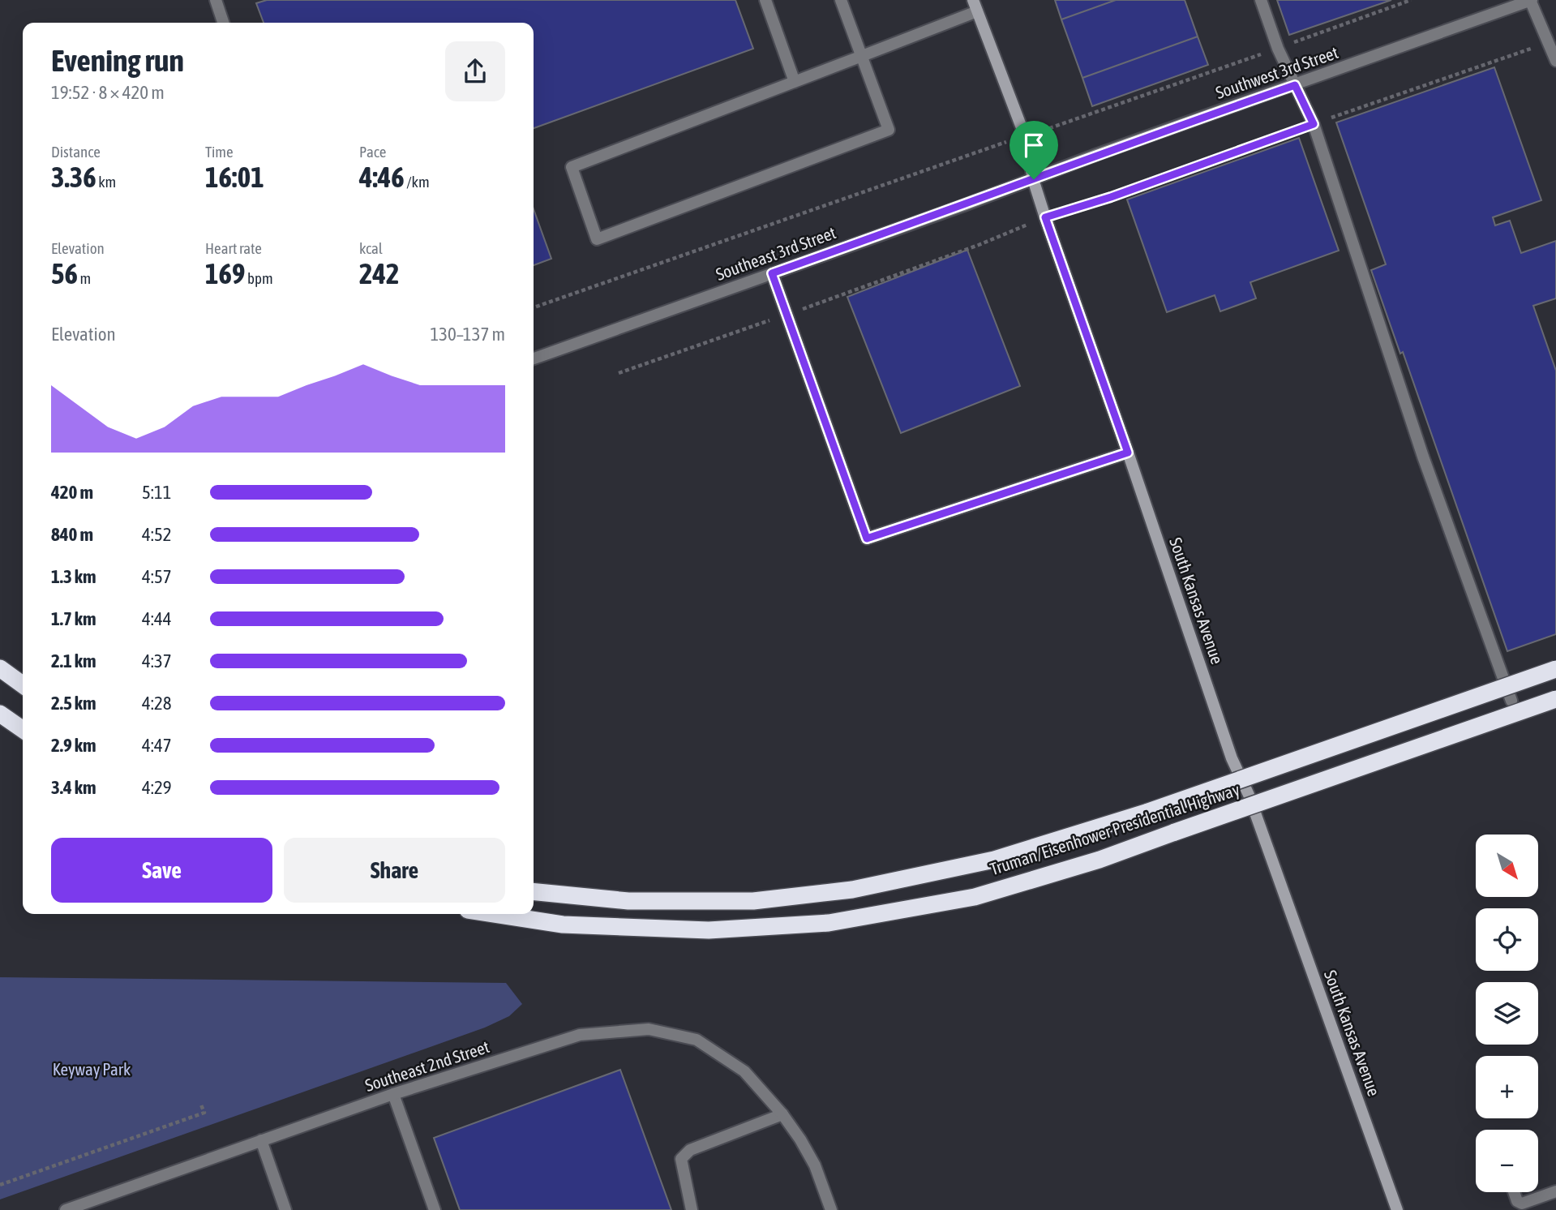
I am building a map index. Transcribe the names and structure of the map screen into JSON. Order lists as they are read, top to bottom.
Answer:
{
  "streets": {
    "highway": ["Truman/Eisenhower Presidential Highway"],
    "main road": ["South Kansas Avenue"],
    "street": ["Southwest 3rd Street", "Southeast 3rd Street", "Southeast 2nd Street"]
  },
  "crossings": [
    ["Southwest 3rd Street", "Southeast 3rd Street"],
    ["Southwest 3rd Street", "South Kansas Avenue"],
    ["Southeast 3rd Street", "South Kansas Avenue"]
  ],
  "parks": ["Keyway Park"],
  "north": "bottom right",
  "page": {
    "heading": ["Evening run", "19:52 · 8 × 420 m"],
    "stats": [
      ["Distance", "3.36 km"],
      ["Time", "16:01"],
      ["Pace", "4:46 /km"],
      ["Elevation", "56 m"],
      ["Heart rate", "169 bpm"],
      ["kcal", "242"]
    ],
    "chart": ["Elevation", "130–137 m"],
    "list": [
      {
        "name": "420 m",
        "note": "5:11"
      },
      {
        "name": "840 m",
        "note": "4:52"
      },
      {
        "name": "1.3 km",
        "note": "4:57"
      },
      {
        "name": "1.7 km",
        "note": "4:44"
      },
      {
        "name": "2.1 km",
        "note": "4:37"
      },
      {
        "name": "2.5 km",
        "note": "4:28"
      },
      {
        "name": "2.9 km",
        "note": "4:47"
      },
      {
        "name": "3.4 km",
        "note": "4:29"
      }
    ],
    "buttons": ["Save", "Share"],
    "map_buttons": ["+", "−"]
  }
}
